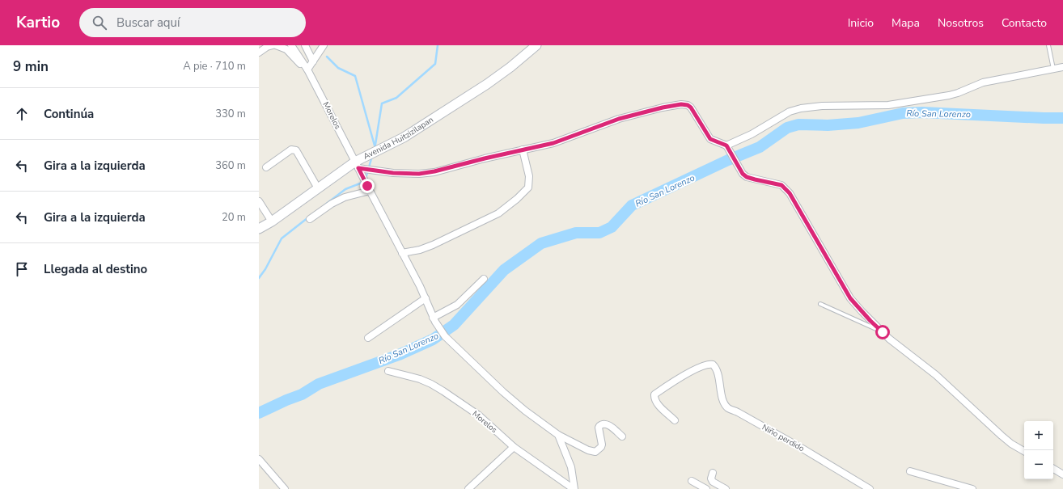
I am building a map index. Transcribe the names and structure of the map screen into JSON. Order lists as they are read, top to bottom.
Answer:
{
  "streets": {
    "street": ["Morelos", "Avenida Huitzizilapan", "Niño perdido"]
  },
  "crossings": [
    ["Morelos", "Avenida Huitzizilapan"]
  ],
  "water": ["Río San Lorenzo"],
  "page": {
    "header": "Kartio",
    "search": "Buscar aquí",
    "nav": [
      "Inicio",
      "Mapa",
      "Nosotros",
      "Contacto"
    ],
    "heading": ["9 min", "A pie · 710 m"],
    "list": [
      ["Continúa", "330 m"],
      ["Gira a la izquierda", "360 m"],
      ["Gira a la izquierda", "20 m"],
      "Llegada al destino"
    ],
    "map_buttons": ["+", "−"]
  }
}
